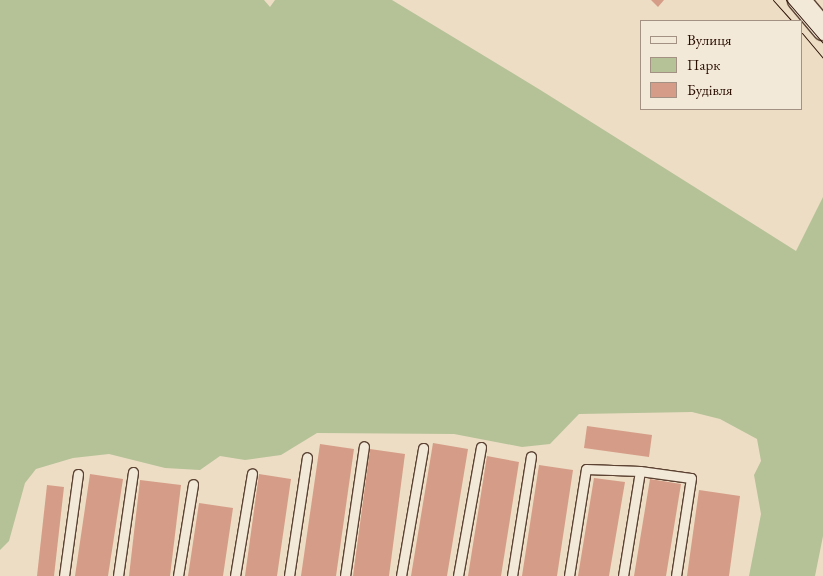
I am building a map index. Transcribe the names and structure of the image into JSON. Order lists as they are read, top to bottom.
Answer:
{
  "legend": ["Вулиця", "Парк", "Будівля"]
}
